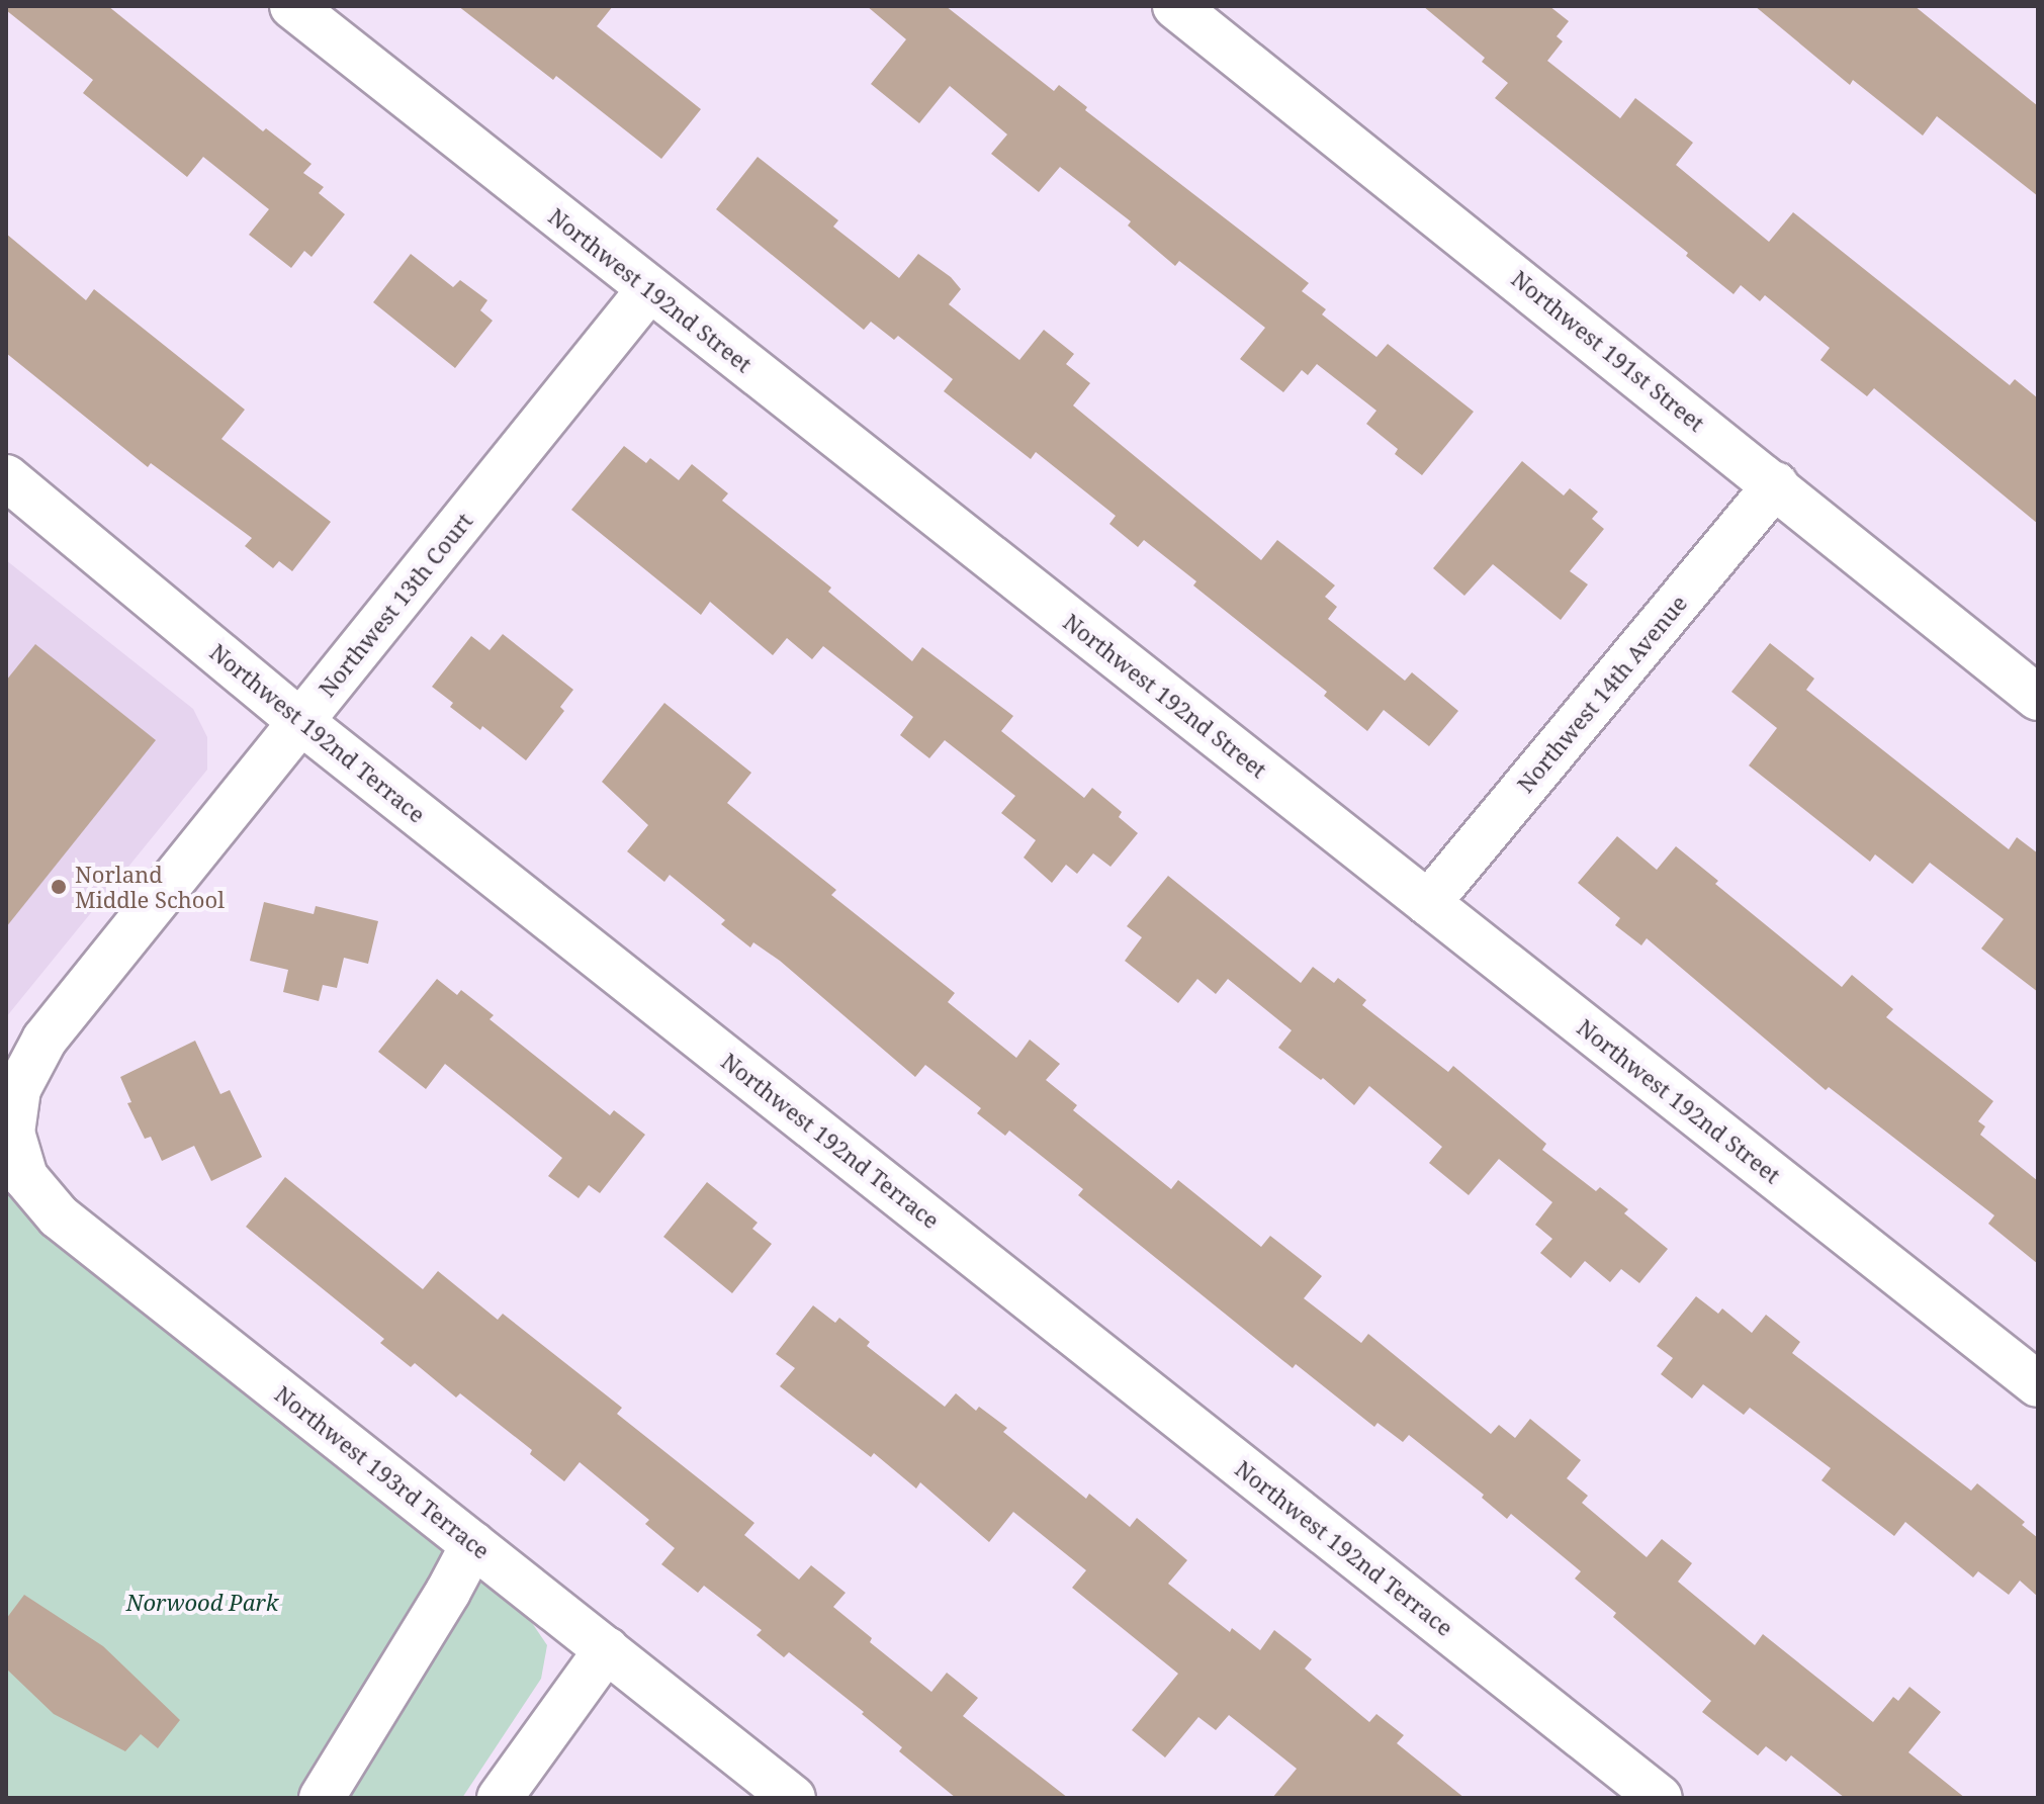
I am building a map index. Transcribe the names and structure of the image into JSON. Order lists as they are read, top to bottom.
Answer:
{
  "streets": {
    "street": [
      "Northwest 192nd Street",
      "Northwest 191st Street",
      "Northwest 13th Court",
      "Northwest 14th Avenue",
      "Northwest 192nd Terrace",
      "Northwest 193rd Terrace"
    ]
  },
  "crossings": [
    ["Northwest 192nd Street", "Northwest 13th Court"],
    ["Northwest 192nd Street", "Northwest 14th Avenue"],
    ["Northwest 191st Street", "Northwest 14th Avenue"],
    ["Northwest 13th Court", "Northwest 192nd Terrace"],
    ["Northwest 13th Court", "Northwest 193rd Terrace"]
  ],
  "parks": ["Norwood Park"],
  "places": ["Norland Middle School"]
}
